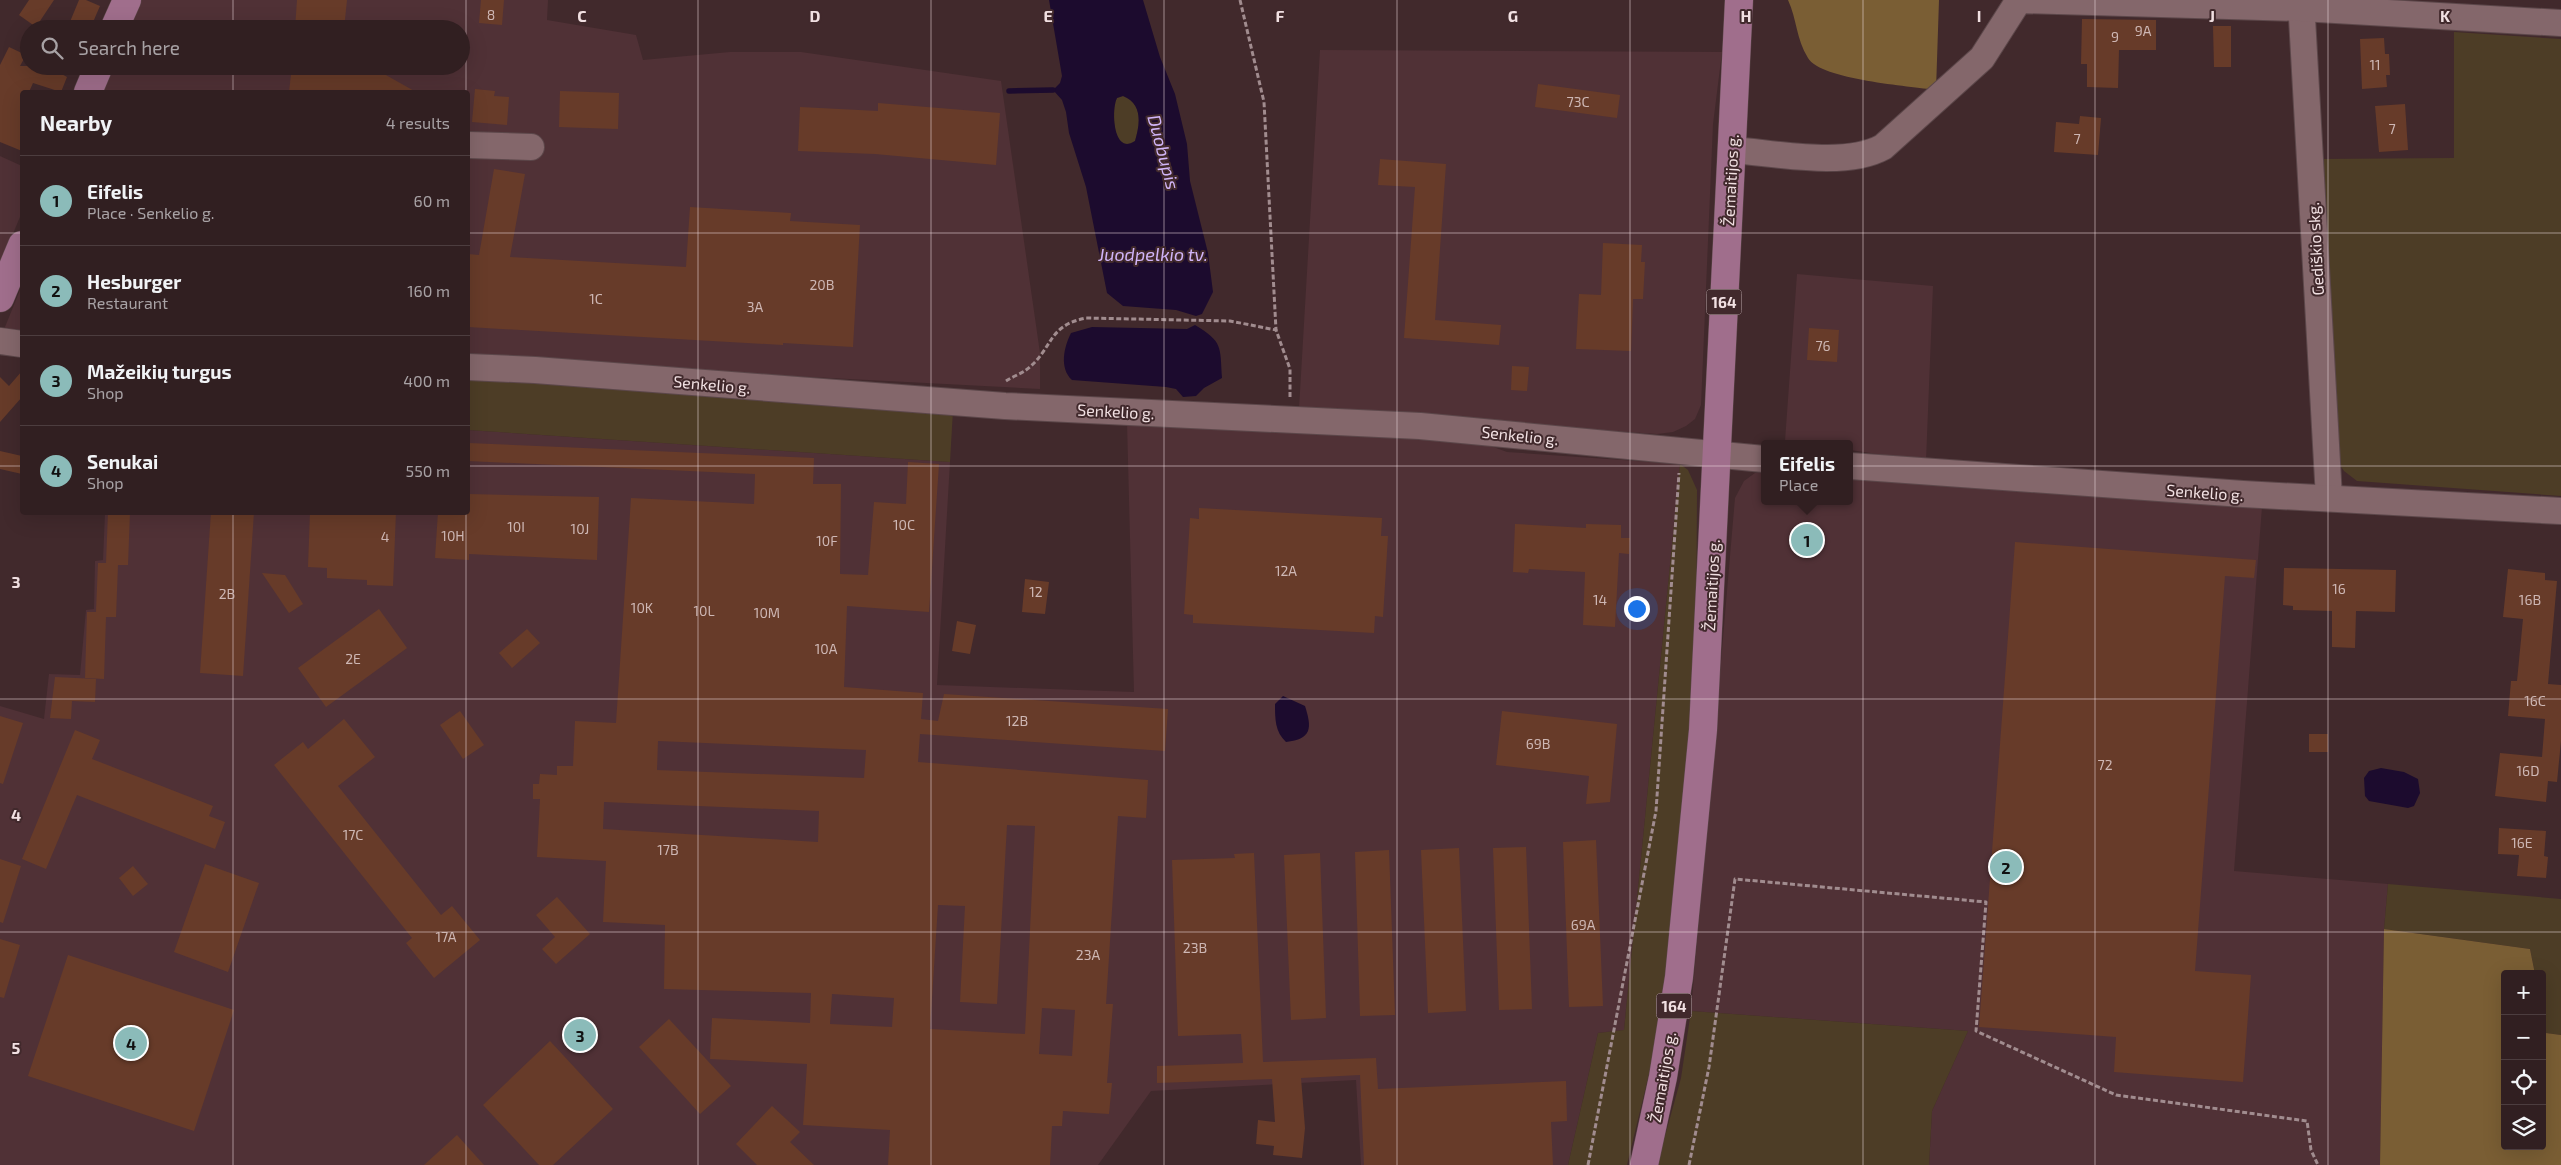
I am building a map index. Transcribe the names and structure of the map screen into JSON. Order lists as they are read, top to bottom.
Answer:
{
  "streets": {
    "main road": ["Žemaitijos g.", "164"],
    "street": ["Gediškio skg.", "Senkelio g."]
  },
  "crossings": [
    ["Žemaitijos g.", "Senkelio g."],
    ["Gediškio skg.", "Senkelio g."]
  ],
  "water": ["Duobupis", "Juodpelkio tv."],
  "house_numbers": [
    "8",
    "9A",
    "9",
    "11",
    "73C",
    "7",
    "7",
    "20B",
    "1C",
    "3A",
    "76",
    "10C",
    "10I",
    "10J",
    "10H",
    "4",
    "10F",
    "12A",
    "16",
    "12",
    "2B",
    "14",
    "16B",
    "10K",
    "10L",
    "10M",
    "10A",
    "2E",
    "16C",
    "12B",
    "69B",
    "72",
    "16D",
    "17C",
    "16E",
    "17B",
    "69A",
    "17A",
    "23B",
    "23A"
  ],
  "page": {
    "search": "Search here",
    "heading": ["Nearby", "4 results"],
    "list": [
      {
        "mark": "1",
        "name": "Eifelis",
        "note": "Place · Senkelio g.",
        "value": "60 m"
      },
      {
        "mark": "2",
        "name": "Hesburger",
        "note": "Restaurant",
        "value": "160 m"
      },
      {
        "mark": "3",
        "name": "Mažeikių turgus",
        "note": "Shop",
        "value": "400 m"
      },
      {
        "mark": "4",
        "name": "Senukai",
        "note": "Shop",
        "value": "550 m"
      }
    ],
    "popup": ["Eifelis", "Place"],
    "pins": [
      "1",
      "2",
      "3",
      "4"
    ],
    "map_buttons": ["+", "−"]
  },
  "grid": {
    "columns": [
      "C",
      "D",
      "E",
      "F",
      "G",
      "H",
      "I",
      "J",
      "K"
    ],
    "rows": ["3", "4", "5"]
  }
}
